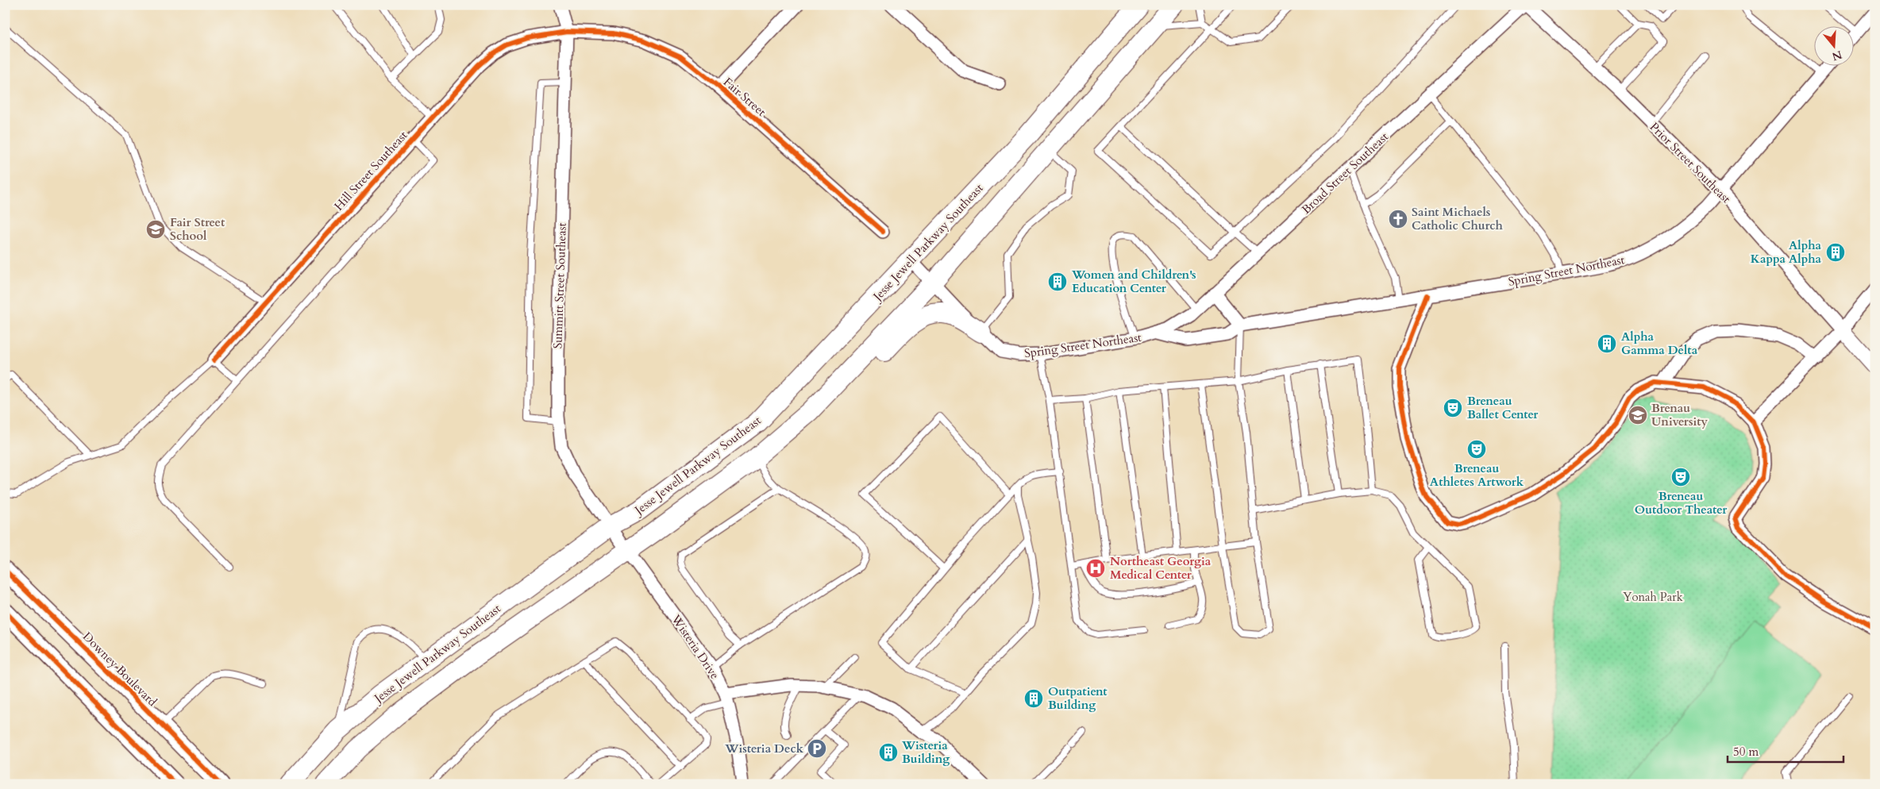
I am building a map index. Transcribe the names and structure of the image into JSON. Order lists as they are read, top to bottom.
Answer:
{
  "streets": {
    "main road": ["Jesse Jewell Parkway Southeast", "Downey Boulevard"],
    "street": [
      "Fair Street",
      "Prior Street Southeast",
      "Hill Street Southeast",
      "Broad Street Southeast",
      "Spring Street Northeast",
      "Summitt Street Southeast",
      "Wisteria Drive"
    ]
  },
  "crossings": [
    ["Fair Street", "Hill Street Southeast"],
    ["Fair Street", "Summitt Street Southeast"],
    ["Prior Street Southeast", "Broad Street Southeast"],
    ["Prior Street Southeast", "Spring Street Northeast"],
    ["Hill Street Southeast", "Summitt Street Southeast"],
    ["Broad Street Southeast", "Spring Street Northeast"],
    ["Jesse Jewell Parkway Southeast", "Spring Street Northeast"],
    ["Jesse Jewell Parkway Southeast", "Summitt Street Southeast"],
    ["Jesse Jewell Parkway Southeast", "Wisteria Drive"],
    ["Summitt Street Southeast", "Wisteria Drive"]
  ],
  "parks": ["Yonah Park"],
  "places": {
    "church": ["Saint Michaels Catholic Church"],
    "school or university": ["Fair Street School", "Brenau University"],
    "building": [
      "Alpha Kappa Alpha",
      "Women and Children's Education Center",
      "Alpha Gamma Delta",
      "Outpatient Building",
      "Wisteria Building"
    ],
    "theatre": ["Breneau Ballet Center", "Breneau Athletes Artwork", "Breneau Outdoor Theater"],
    "hospital": ["Northeast Georgia Medical Center"],
    "parking": ["Wisteria Deck"]
  },
  "scale_bar": "50 m",
  "north": "bottom"
}
